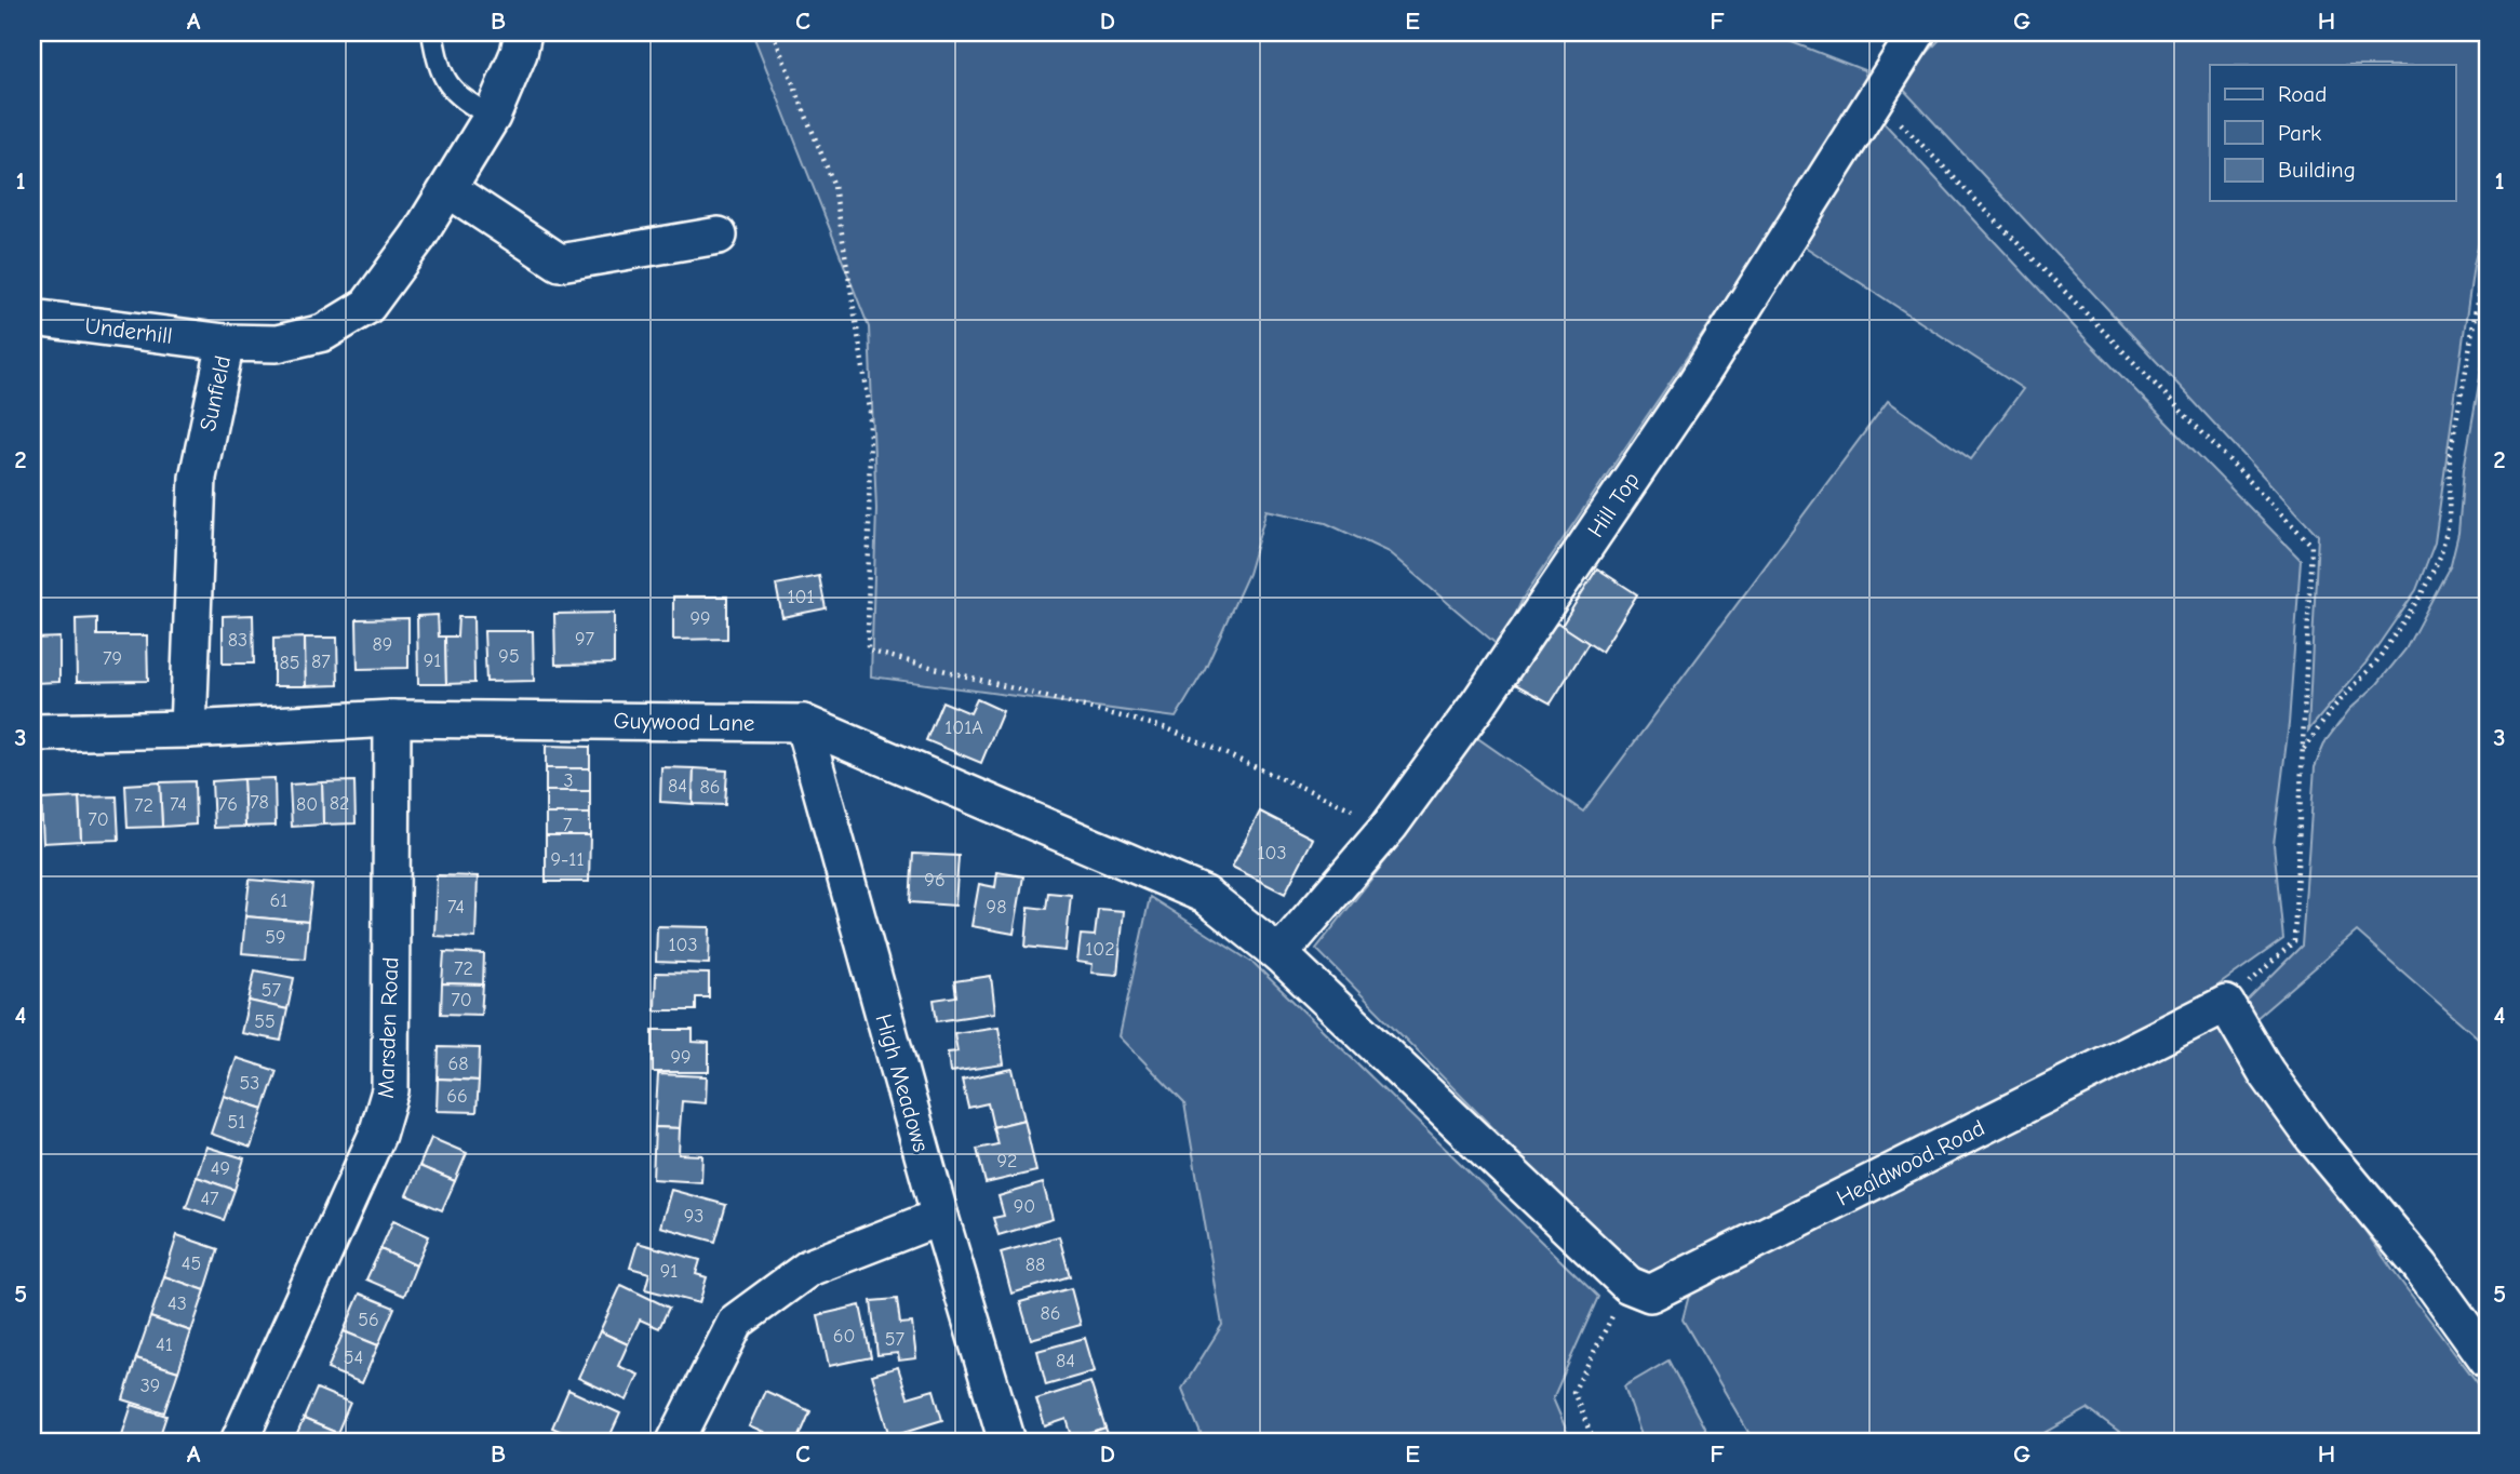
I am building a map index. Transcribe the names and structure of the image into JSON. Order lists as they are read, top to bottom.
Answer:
{
  "streets": {
    "street": [
      "Underhill",
      "Sunfield",
      "Hill Top",
      "Guywood Lane",
      "Marsden Road",
      "High Meadows",
      "Healdwood Road"
    ]
  },
  "crossings": [
    ["Underhill", "Sunfield"],
    ["Sunfield", "Guywood Lane"],
    ["Hill Top", "Guywood Lane"],
    ["Guywood Lane", "Marsden Road"],
    ["Guywood Lane", "High Meadows"]
  ],
  "house_numbers": [
    "101",
    "99",
    "97",
    "83",
    "89",
    "95",
    "79",
    "91",
    "87",
    "85",
    "101A",
    "3",
    "84",
    "86",
    "78",
    "82",
    "74",
    "76",
    "80",
    "72",
    "70",
    "7",
    "103",
    "9-11",
    "96",
    "61",
    "74",
    "98",
    "59",
    "103",
    "102",
    "72",
    "57",
    "70",
    "55",
    "99",
    "68",
    "53",
    "66",
    "51",
    "92",
    "49",
    "47",
    "90",
    "93",
    "45",
    "88",
    "91",
    "43",
    "86",
    "56",
    "60",
    "57",
    "41",
    "54",
    "84",
    "39"
  ],
  "legend": ["Road", "Park", "Building"],
  "grid": {
    "columns": [
      "A",
      "B",
      "C",
      "D",
      "E",
      "F",
      "G",
      "H"
    ],
    "rows": [
      "1",
      "2",
      "3",
      "4",
      "5"
    ]
  }
}
